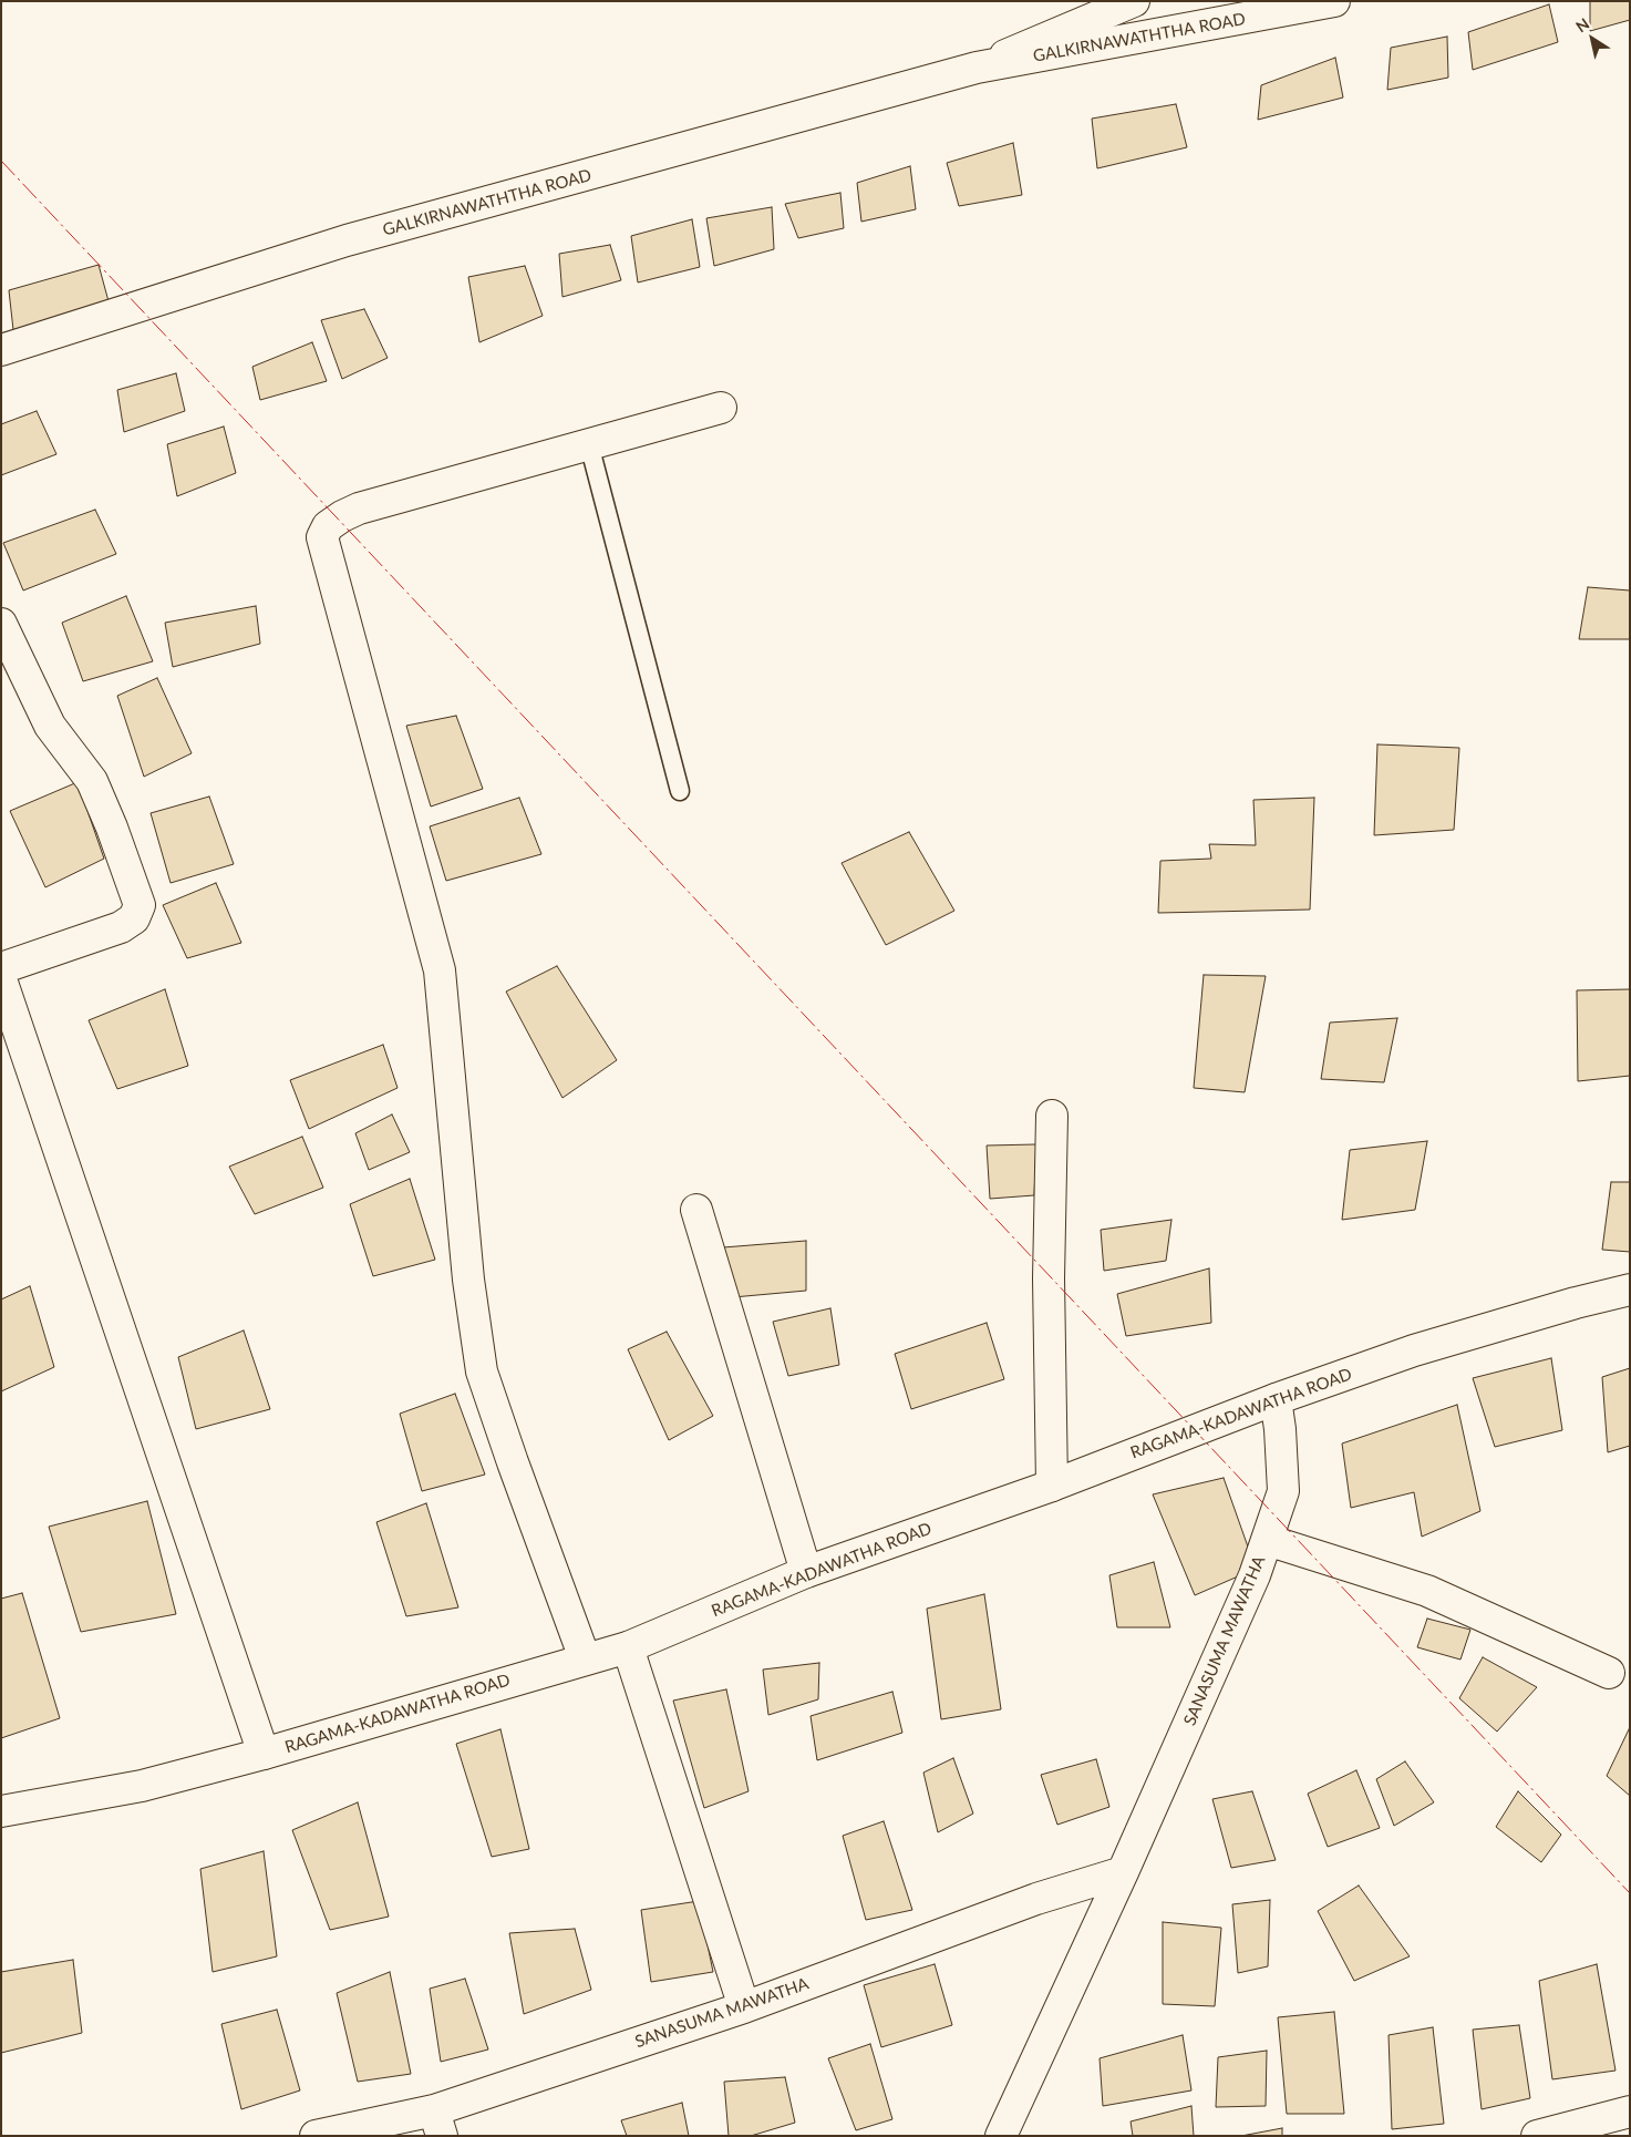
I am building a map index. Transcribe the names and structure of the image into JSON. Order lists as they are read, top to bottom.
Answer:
{
  "streets": {
    "street": ["GALKIRNAWATHTHA ROAD", "RAGAMA-KADAWATHA ROAD", "SANASUMA MAWATHA"]
  },
  "crossings": [
    ["RAGAMA-KADAWATHA ROAD", "SANASUMA MAWATHA"]
  ],
  "north": "top left"
}
